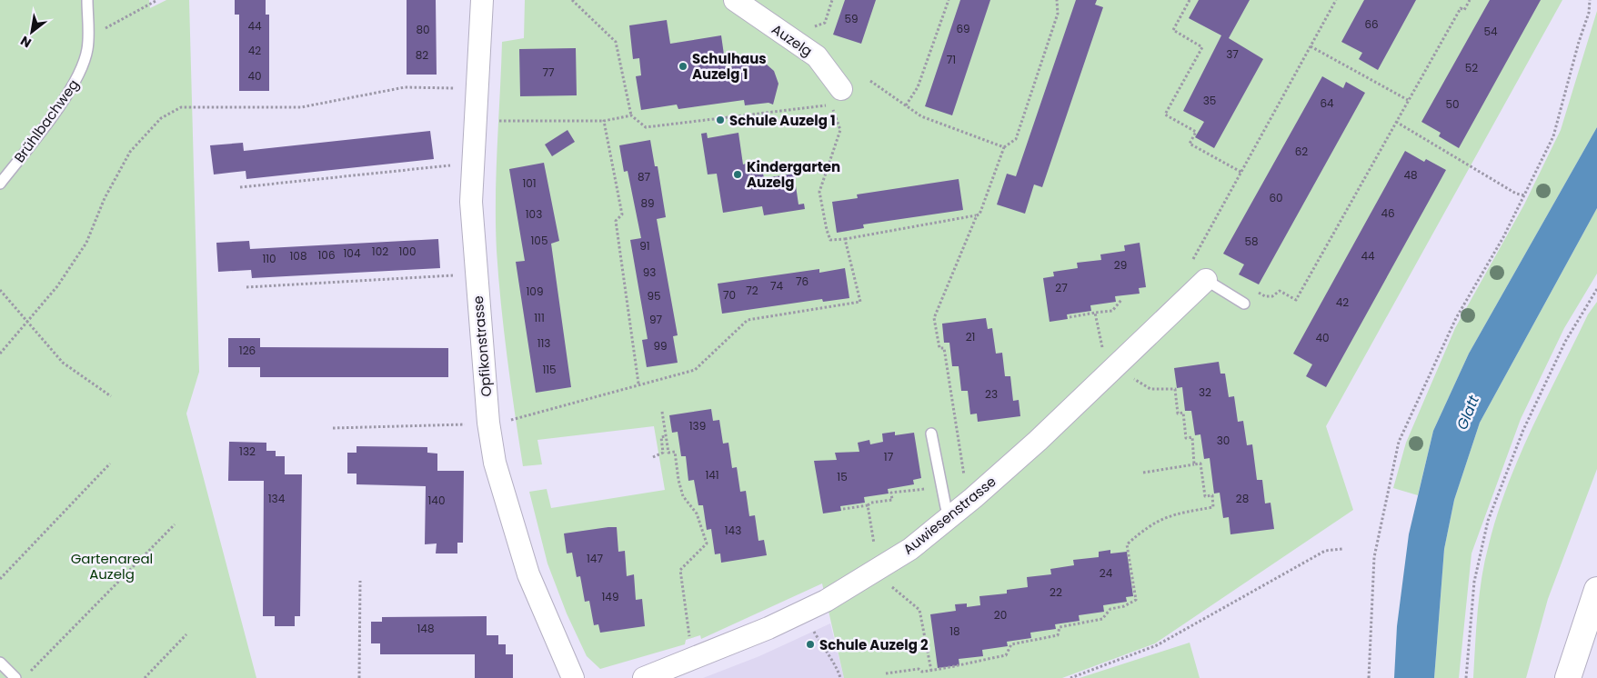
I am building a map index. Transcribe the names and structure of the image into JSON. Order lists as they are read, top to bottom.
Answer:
{
  "streets": {
    "street": ["Auzelg", "Opfikonstrasse", "Auwiesenstrasse"],
    "lane": ["Brühlbachweg"]
  },
  "water": ["Glatt"],
  "parks": ["Gartenareal Auzelg"],
  "places": [
    "Schulhaus Auzelg 1",
    "Schule Auzelg 1",
    "Kindergarten Auzelg",
    "Schule Auzelg 2"
  ],
  "house_numbers": [
    "59",
    "66",
    "44",
    "69",
    "80",
    "54",
    "42",
    "37",
    "82",
    "71",
    "52",
    "77",
    "40",
    "35",
    "64",
    "50",
    "62",
    "48",
    "87",
    "101",
    "60",
    "89",
    "46",
    "103",
    "105",
    "58",
    "91",
    "102",
    "100",
    "104",
    "106",
    "108",
    "44",
    "110",
    "29",
    "93",
    "76",
    "74",
    "27",
    "72",
    "109",
    "70",
    "95",
    "42",
    "111",
    "97",
    "21",
    "40",
    "113",
    "99",
    "126",
    "115",
    "32",
    "23",
    "139",
    "30",
    "132",
    "17",
    "141",
    "15",
    "134",
    "28",
    "140",
    "143",
    "147",
    "24",
    "22",
    "149",
    "20",
    "148",
    "18"
  ],
  "north": "bottom left"
}
